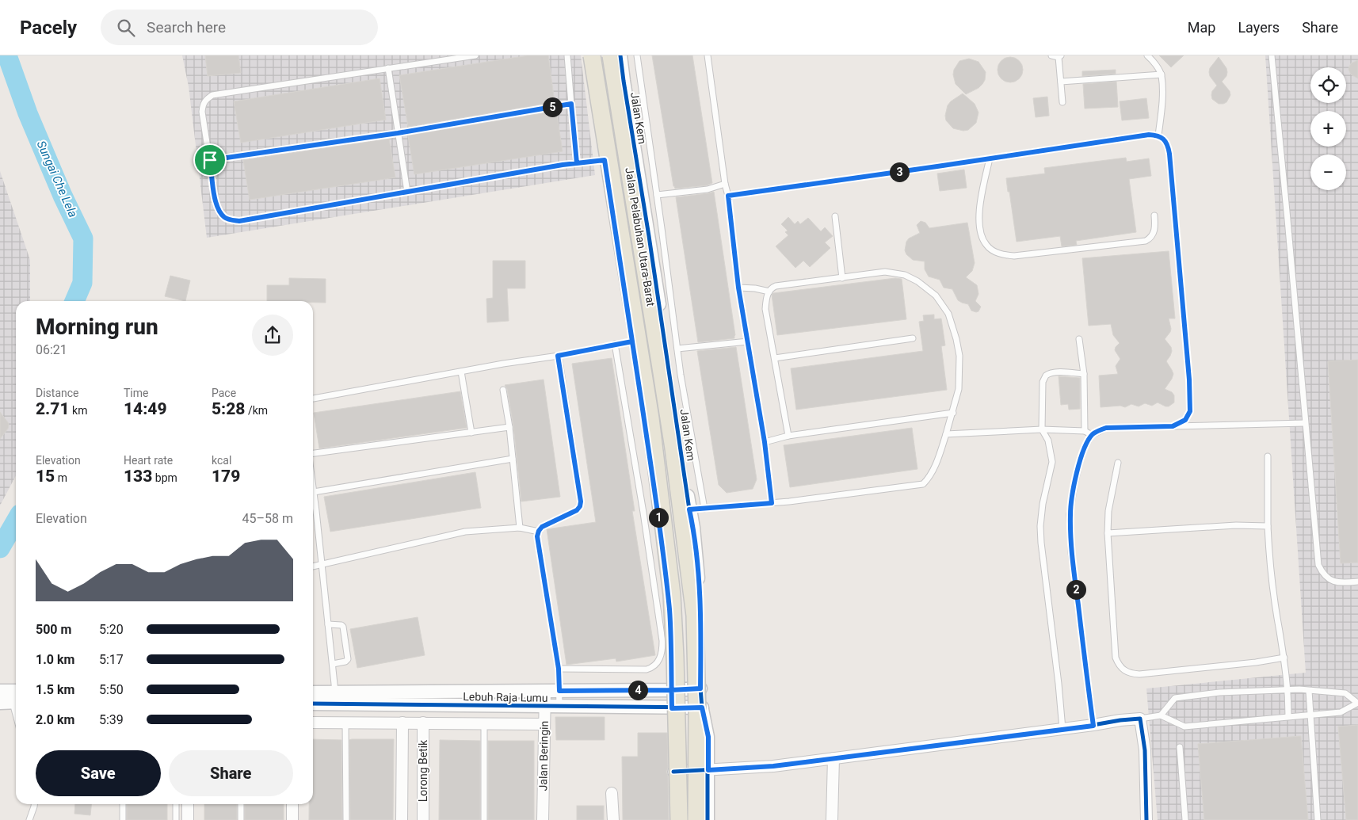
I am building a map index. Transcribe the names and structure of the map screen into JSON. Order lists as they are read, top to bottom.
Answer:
{
  "streets": {
    "main road": ["Jalan Pelabuhan Utara-Barat"],
    "street": [
      "Jalan Kem",
      "Lebuh Raja Lumu",
      "Jalan Beringin",
      "Lorong Betik"
    ]
  },
  "crossings": [
    ["Jalan Kem", "Lebuh Raja Lumu"],
    ["Lebuh Raja Lumu", "Jalan Beringin"]
  ],
  "water": ["Sungai Che Lela"],
  "page": {
    "header": "Pacely",
    "search": "Search here",
    "nav": ["Map", "Layers", "Share"],
    "map_buttons": ["+", "−"],
    "pins": [
      "5",
      "3",
      "1",
      "2",
      "4"
    ],
    "heading": ["Morning run", "06:21"],
    "stats": [
      ["Distance", "2.71 km"],
      ["Time", "14:49"],
      ["Pace", "5:28 /km"],
      ["Elevation", "15 m"],
      ["Heart rate", "133 bpm"],
      ["kcal", "179"]
    ],
    "chart": ["Elevation", "45–58 m"],
    "list": [
      {
        "name": "500 m",
        "note": "5:20"
      },
      {
        "name": "1.0 km",
        "note": "5:17"
      },
      {
        "name": "1.5 km",
        "note": "5:50"
      },
      {
        "name": "2.0 km",
        "note": "5:39"
      }
    ],
    "buttons": ["Save", "Share"]
  }
}
